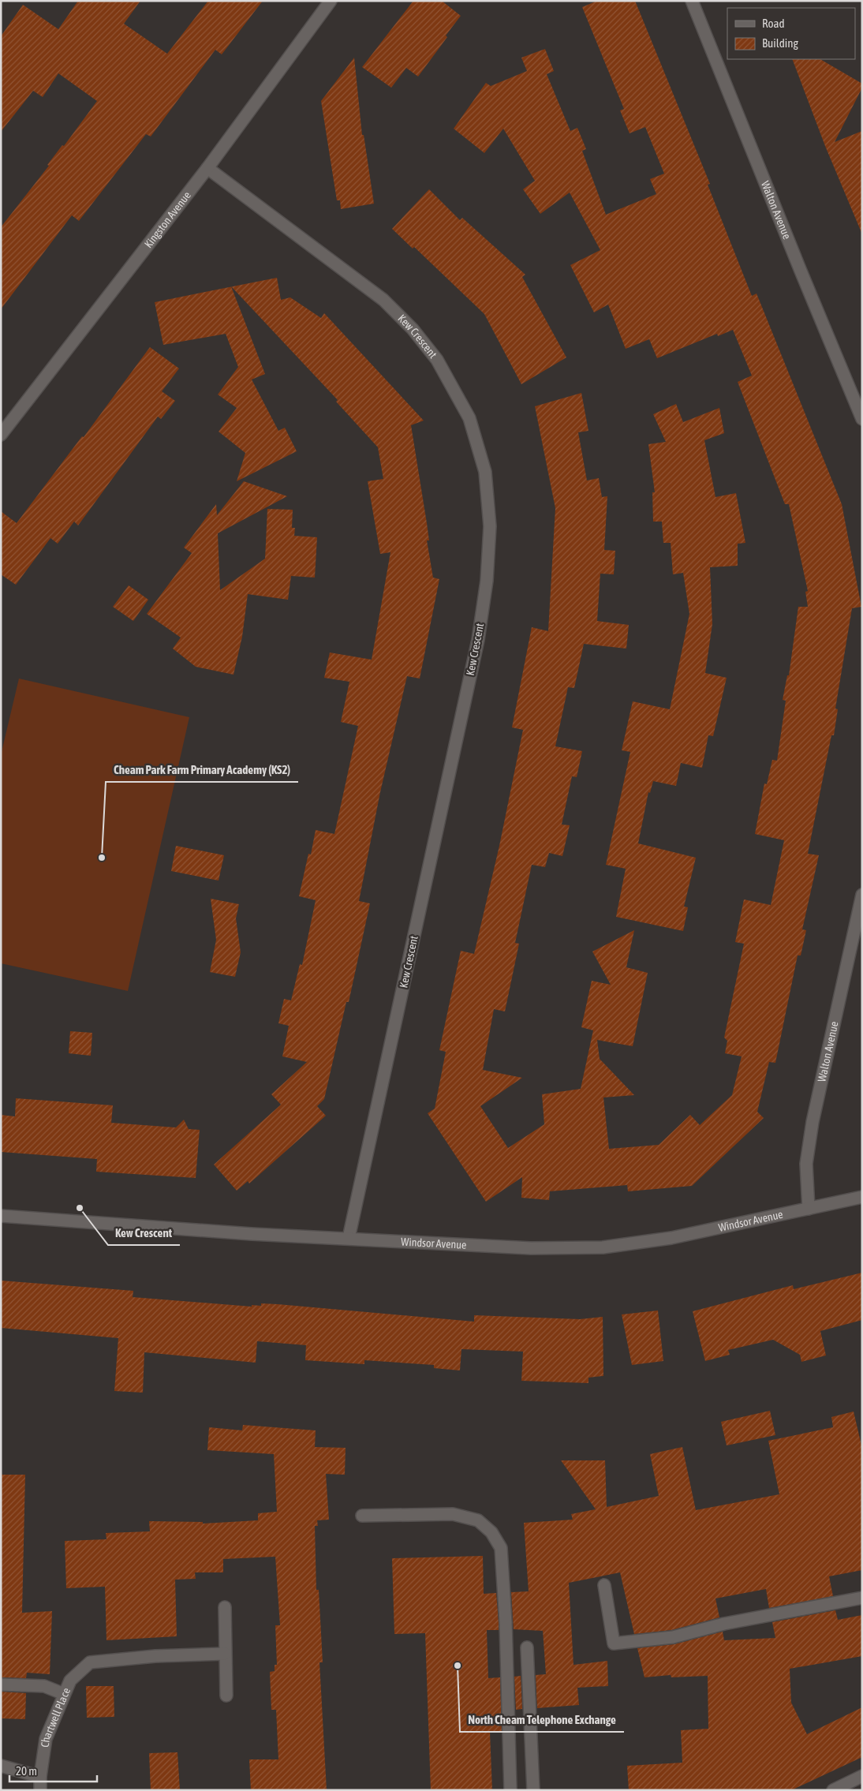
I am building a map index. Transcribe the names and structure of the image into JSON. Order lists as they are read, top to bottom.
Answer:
{
  "streets": {
    "street": [
      "Walton Avenue",
      "Kingston Avenue",
      "Kew Crescent",
      "Windsor Avenue",
      "Chartwell Place"
    ]
  },
  "crossings": [
    ["Walton Avenue", "Windsor Avenue"],
    ["Kingston Avenue", "Kew Crescent"],
    ["Kew Crescent", "Windsor Avenue"]
  ],
  "places": ["Cheam Park Farm Primary Academy (KS2)", "Kew Crescent", "North Cheam Telephone Exchange"],
  "legend": ["Road", "Building"],
  "scale_bar": "20 m"
}
